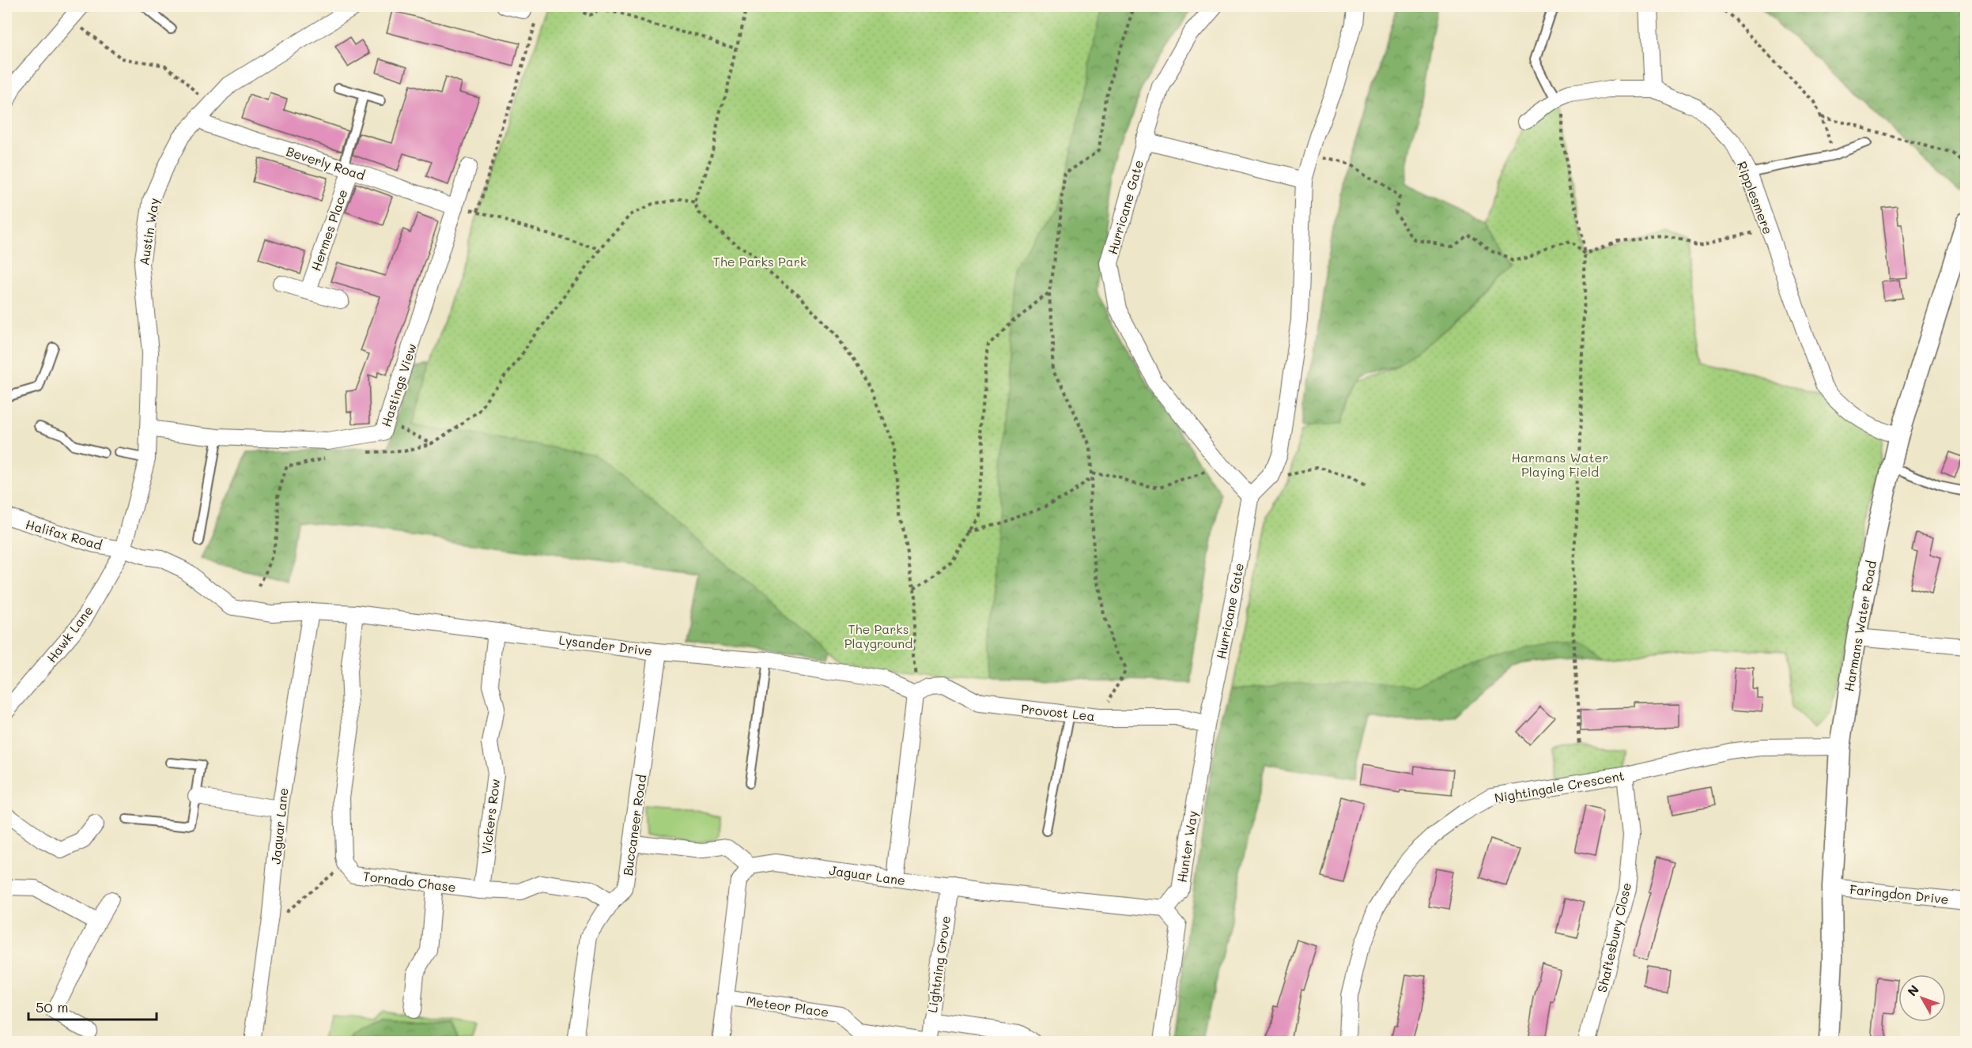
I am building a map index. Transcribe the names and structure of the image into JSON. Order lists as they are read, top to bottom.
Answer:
{
  "streets": {
    "street": [
      "Beverly Road",
      "Ripplesmere",
      "Hurricane Gate",
      "Hermes Place",
      "Austin Way",
      "Hastings View",
      "Halifax Road",
      "Harmans Water Road",
      "Hawk Lane",
      "Lysander Drive",
      "Provost Lea",
      "Nightingale Crescent",
      "Vickers Row",
      "Buccaneer Road",
      "Jaguar Lane",
      "Hunter Way",
      "Tornado Chase",
      "Faringdon Drive",
      "Shaftesbury Close",
      "Lightning Grove",
      "Meteor Place"
    ]
  },
  "crossings": [
    ["Beverly Road", "Hermes Place"],
    ["Beverly Road", "Austin Way"],
    ["Beverly Road", "Hastings View"],
    ["Ripplesmere", "Harmans Water Road"],
    ["Hurricane Gate", "Provost Lea"],
    ["Hurricane Gate", "Hunter Way"],
    ["Austin Way", "Hastings View"],
    ["Austin Way", "Halifax Road"],
    ["Austin Way", "Hawk Lane"],
    ["Austin Way", "Lysander Drive"],
    ["Halifax Road", "Hawk Lane"],
    ["Halifax Road", "Lysander Drive"],
    ["Harmans Water Road", "Nightingale Crescent"],
    ["Harmans Water Road", "Faringdon Drive"],
    ["Hawk Lane", "Lysander Drive"],
    ["Lysander Drive", "Provost Lea"],
    ["Lysander Drive", "Vickers Row"],
    ["Lysander Drive", "Buccaneer Road"],
    ["Lysander Drive", "Jaguar Lane"],
    ["Provost Lea", "Hunter Way"],
    ["Nightingale Crescent", "Shaftesbury Close"],
    ["Vickers Row", "Tornado Chase"],
    ["Buccaneer Road", "Tornado Chase"],
    ["Jaguar Lane", "Hunter Way"],
    ["Jaguar Lane", "Lightning Grove"],
    ["Lightning Grove", "Meteor Place"]
  ],
  "parks": ["The Parks Park", "Harmans Water Playing Field", "The Parks Playground"],
  "scale_bar": "50 m",
  "north": "top left"
}
